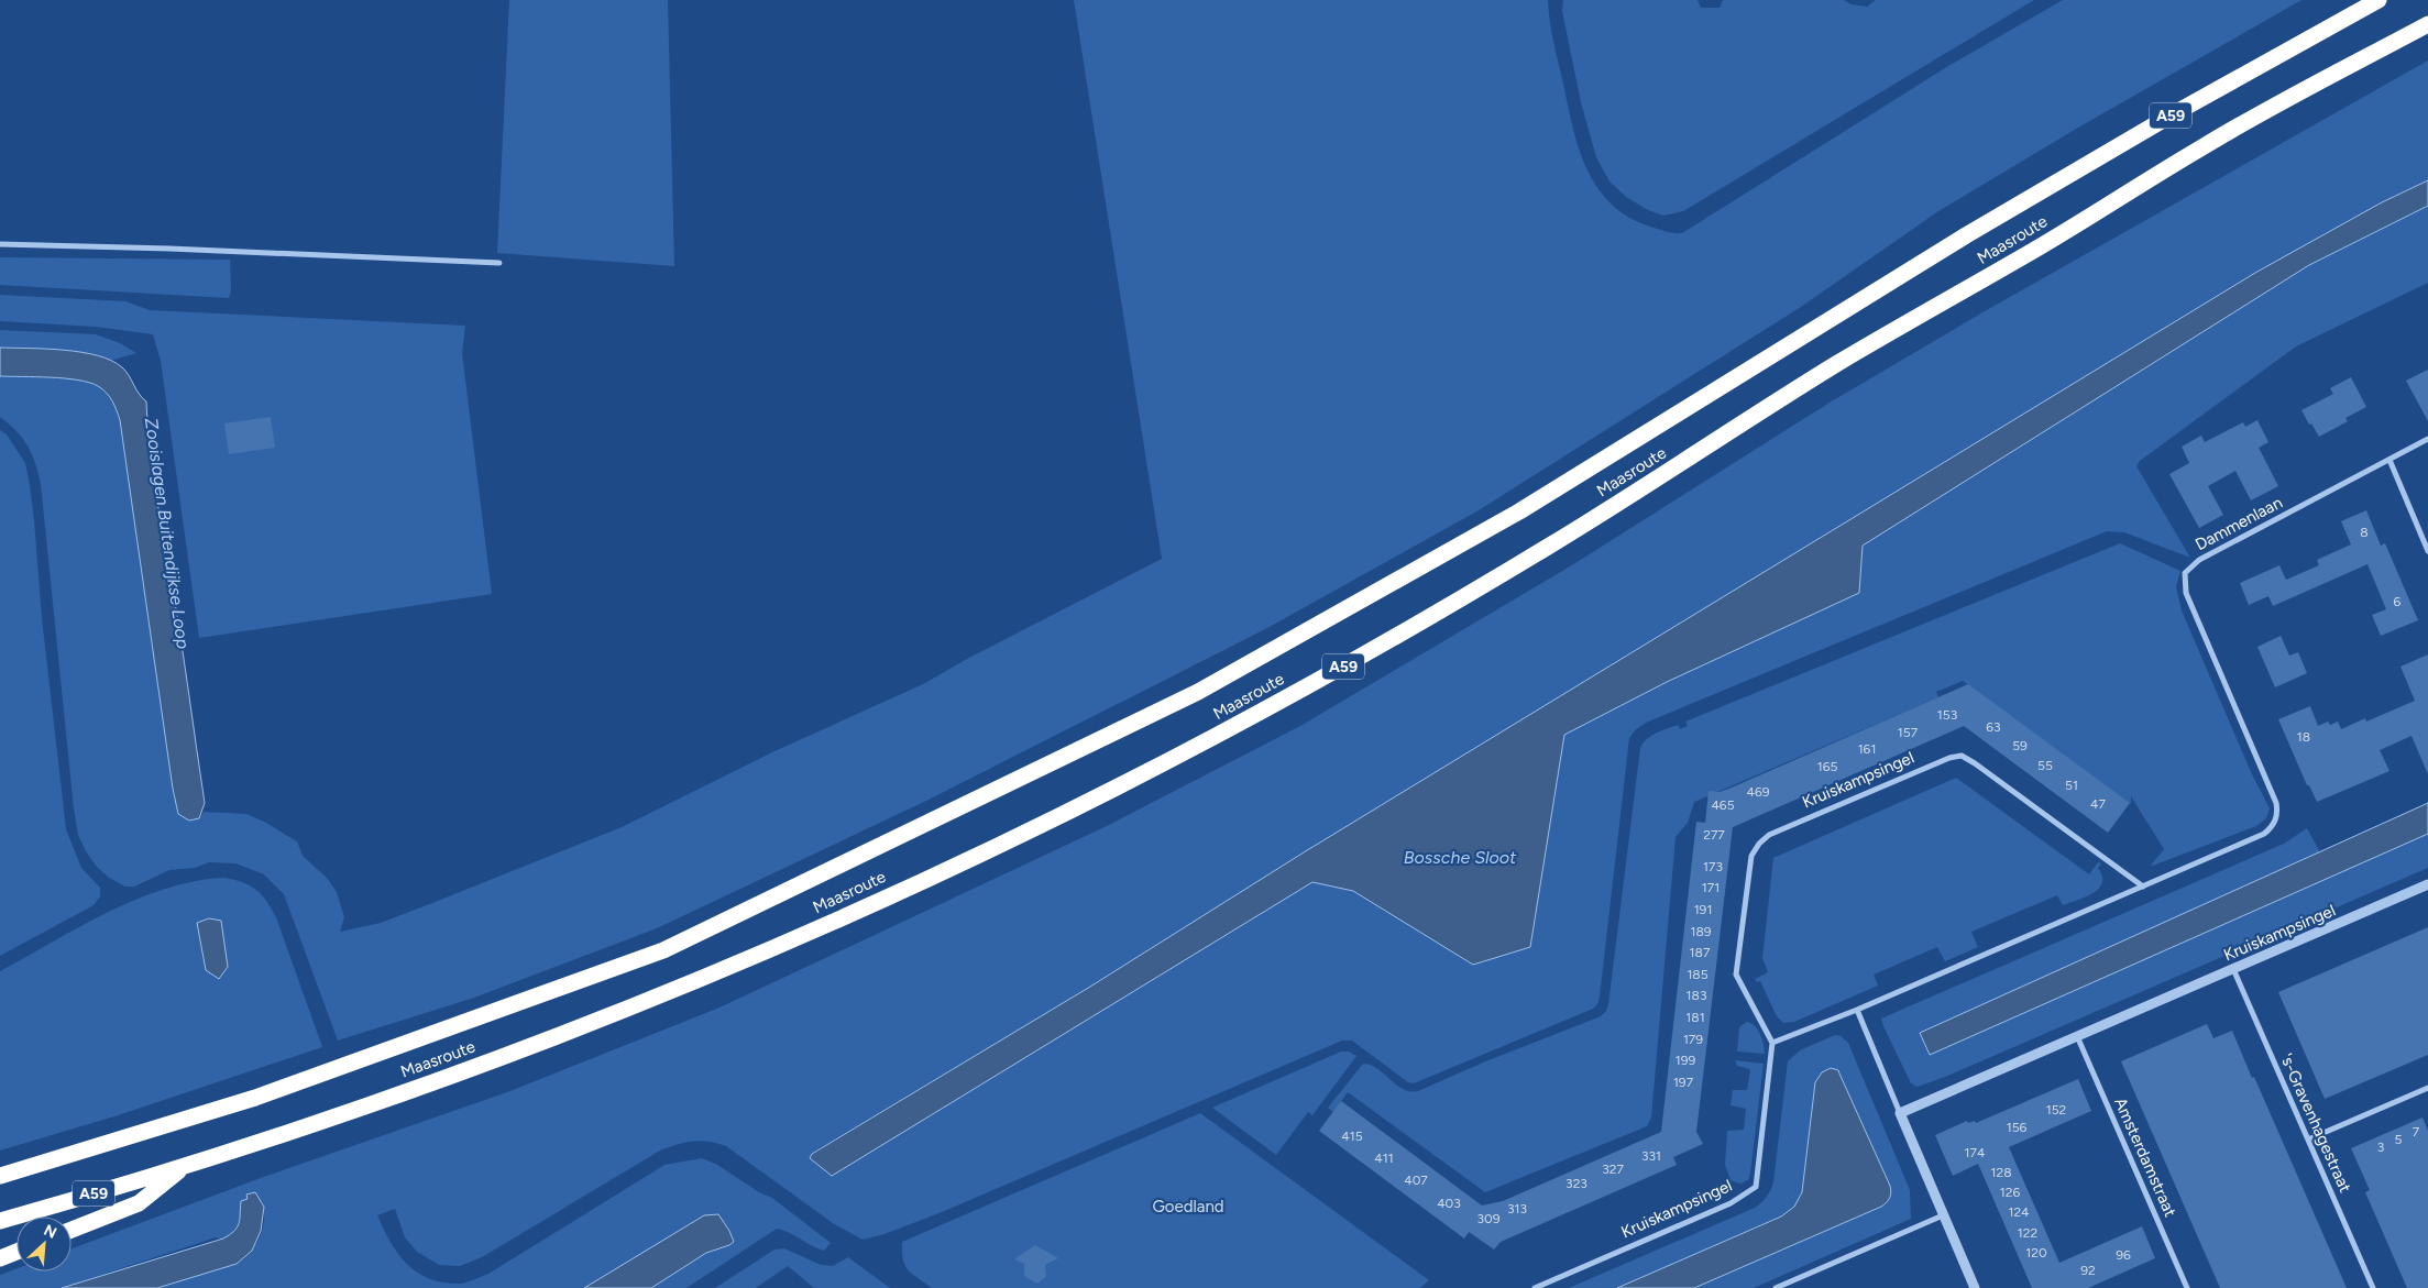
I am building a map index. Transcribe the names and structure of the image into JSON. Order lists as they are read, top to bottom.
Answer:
{
  "streets": {
    "highway": ["A59", "Maasroute"],
    "street": [
      "Dammenlaan",
      "Kruiskampsingel",
      "'s-Gravenhagestraat",
      "Amsterdamstraat"
    ]
  },
  "crossings": [
    ["A59", "Maasroute"],
    ["Dammenlaan", "Kruiskampsingel"],
    ["Kruiskampsingel", "'s-Gravenhagestraat"],
    ["Kruiskampsingel", "Amsterdamstraat"]
  ],
  "water": ["Zooislagen Buitendijkse Loop", "Bossche Sloot"],
  "parks": ["Goedland"],
  "house_numbers": [
    "8",
    "6",
    "153",
    "63",
    "157",
    "18",
    "59",
    "161",
    "55",
    "165",
    "51",
    "469",
    "47",
    "465",
    "277",
    "173",
    "171",
    "191",
    "189",
    "187",
    "185",
    "183",
    "181",
    "179",
    "199",
    "197",
    "152",
    "156",
    "7",
    "415",
    "5",
    "3",
    "174",
    "331",
    "411",
    "327",
    "128",
    "407",
    "323",
    "126",
    "403",
    "313",
    "124",
    "309",
    "122",
    "120",
    "96",
    "92"
  ],
  "north": "top right"
}
